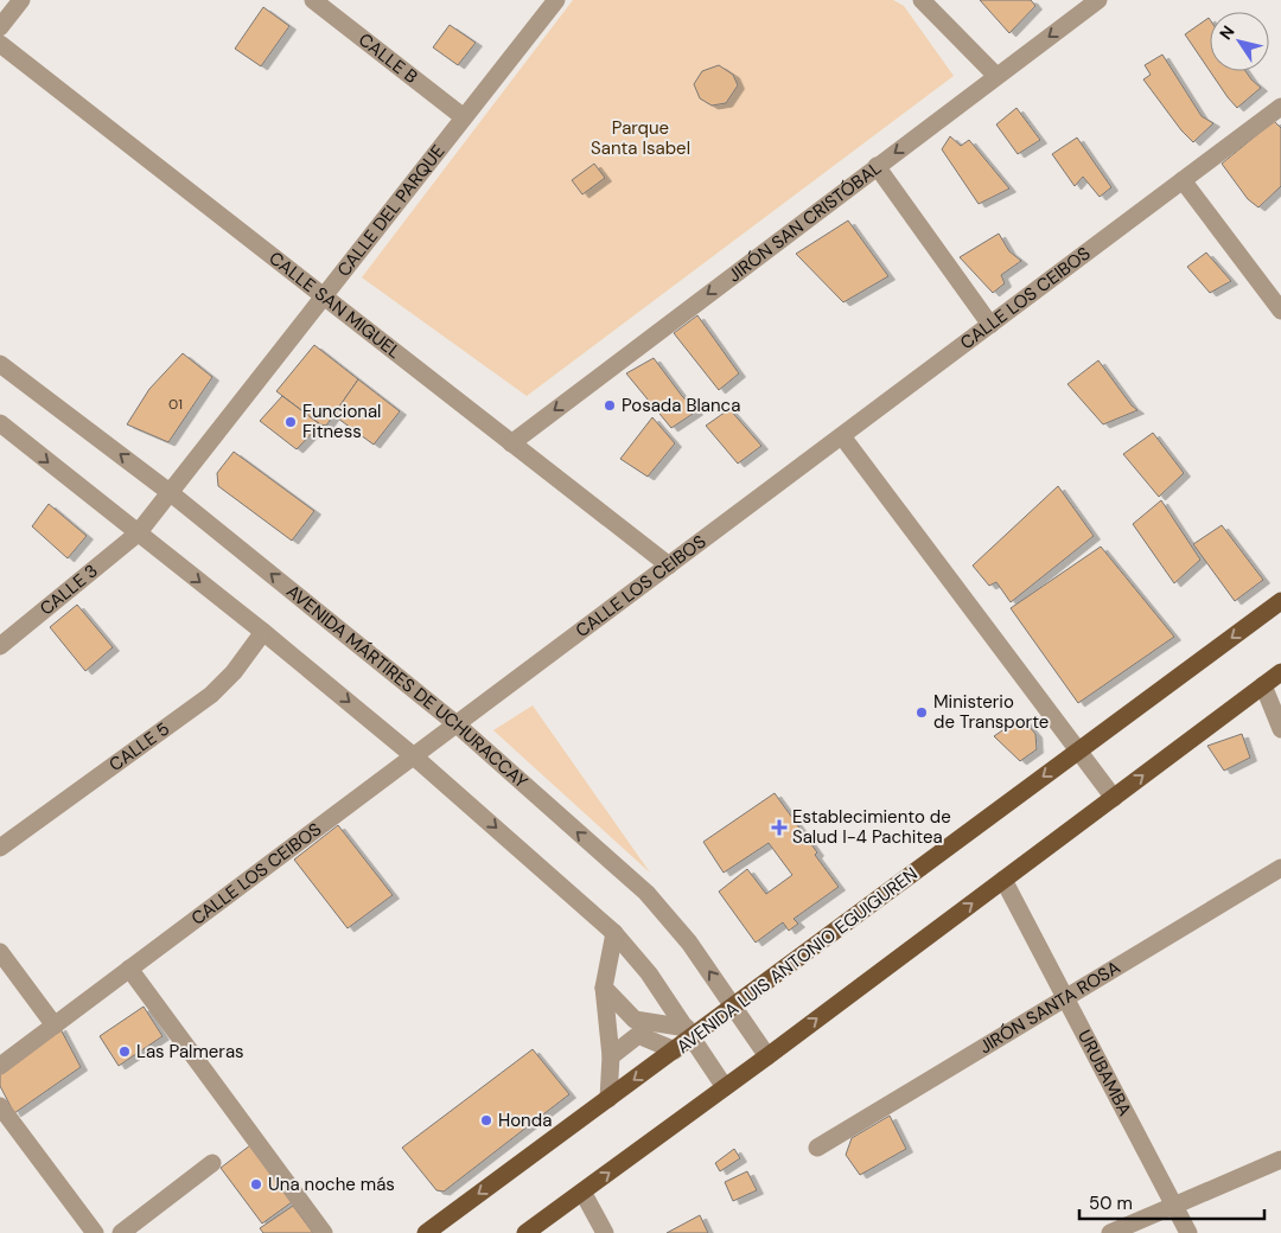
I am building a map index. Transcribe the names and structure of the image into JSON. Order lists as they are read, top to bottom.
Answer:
{
  "streets": {
    "main road": ["AVENIDA LUIS ANTONIO EGUIGUREN"],
    "street": [
      "CALLE B",
      "CALLE DEL PARQUE",
      "JIRÓN SAN CRISTÓBAL",
      "CALLE LOS CEIBOS",
      "CALLE SAN MIGUEL",
      "CALLE 3",
      "AVENIDA MÁRTIRES DE UCHURACCAY",
      "CALLE 5",
      "JIRÓN SANTA ROSA",
      "URUBAMBA"
    ]
  },
  "crossings": [
    ["CALLE B", "CALLE DEL PARQUE"],
    ["CALLE DEL PARQUE", "CALLE SAN MIGUEL"],
    ["CALLE DEL PARQUE", "CALLE 3"],
    ["CALLE DEL PARQUE", "AVENIDA MÁRTIRES DE UCHURACCAY"],
    ["JIRÓN SAN CRISTÓBAL", "CALLE SAN MIGUEL"],
    ["CALLE LOS CEIBOS", "CALLE SAN MIGUEL"],
    ["CALLE LOS CEIBOS", "AVENIDA MÁRTIRES DE UCHURACCAY"],
    ["AVENIDA MÁRTIRES DE UCHURACCAY", "AVENIDA LUIS ANTONIO EGUIGUREN"],
    ["JIRÓN SANTA ROSA", "URUBAMBA"]
  ],
  "one_way": ["JIRÓN SAN CRISTÓBAL"],
  "parks": ["Parque Santa Isabel"],
  "places": {
    "other": [
      "Posada Blanca",
      "Funcional Fitness",
      "Ministerio de Transporte",
      "Las Palmeras",
      "Honda",
      "Una noche más"
    ],
    "health": ["Establecimiento de Salud I-4 Pachitea"]
  },
  "house_numbers": ["01"],
  "scale_bar": "50 m",
  "north": "top left"
}
